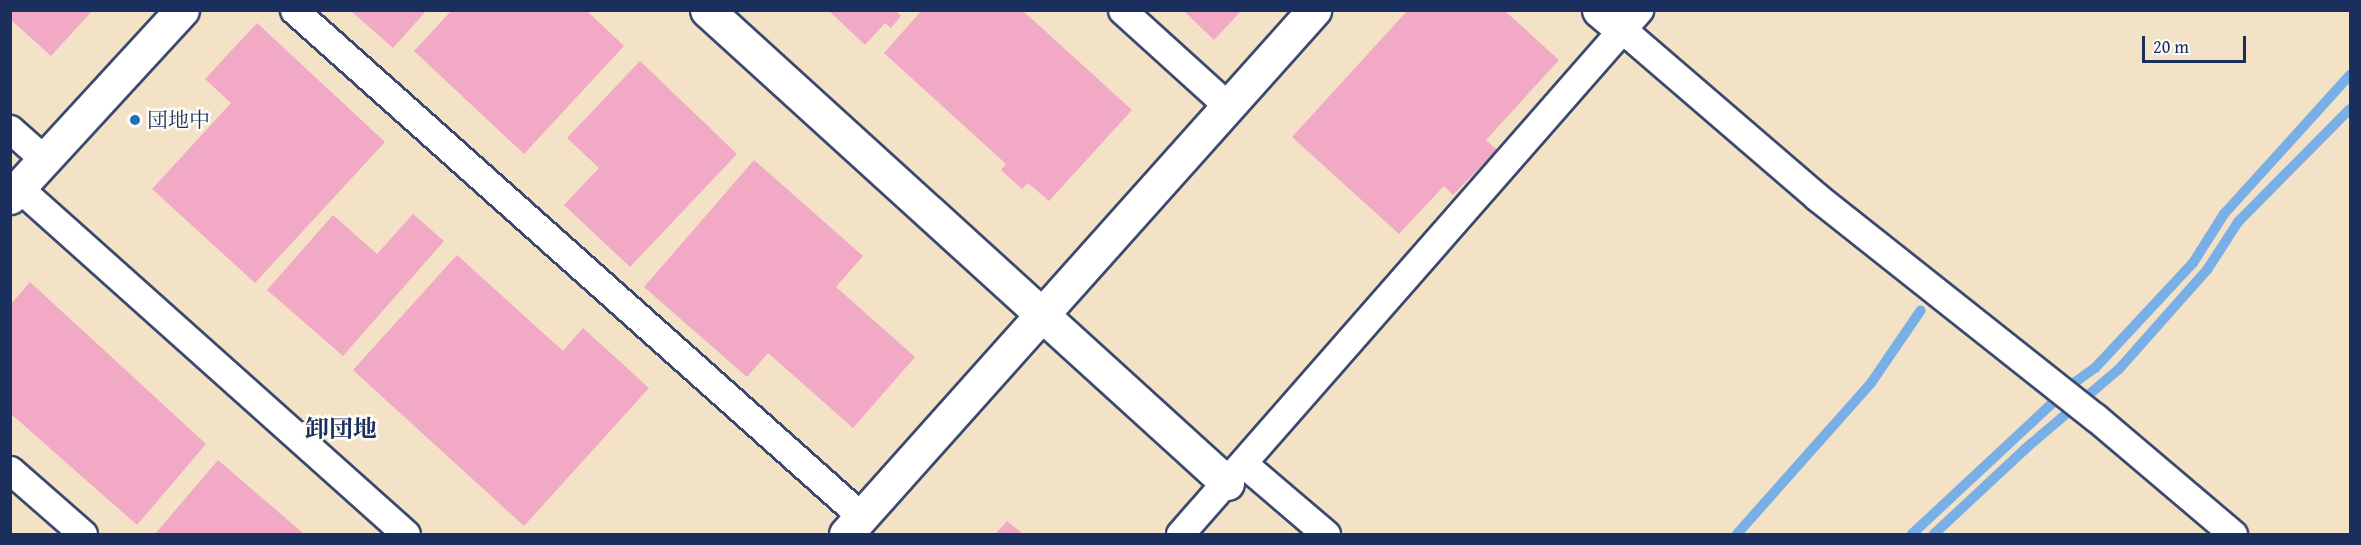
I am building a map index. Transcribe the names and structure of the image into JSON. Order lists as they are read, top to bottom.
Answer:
{
  "districts": ["卸団地"],
  "places": ["団地中"],
  "scale_bar": "20 m"
}
